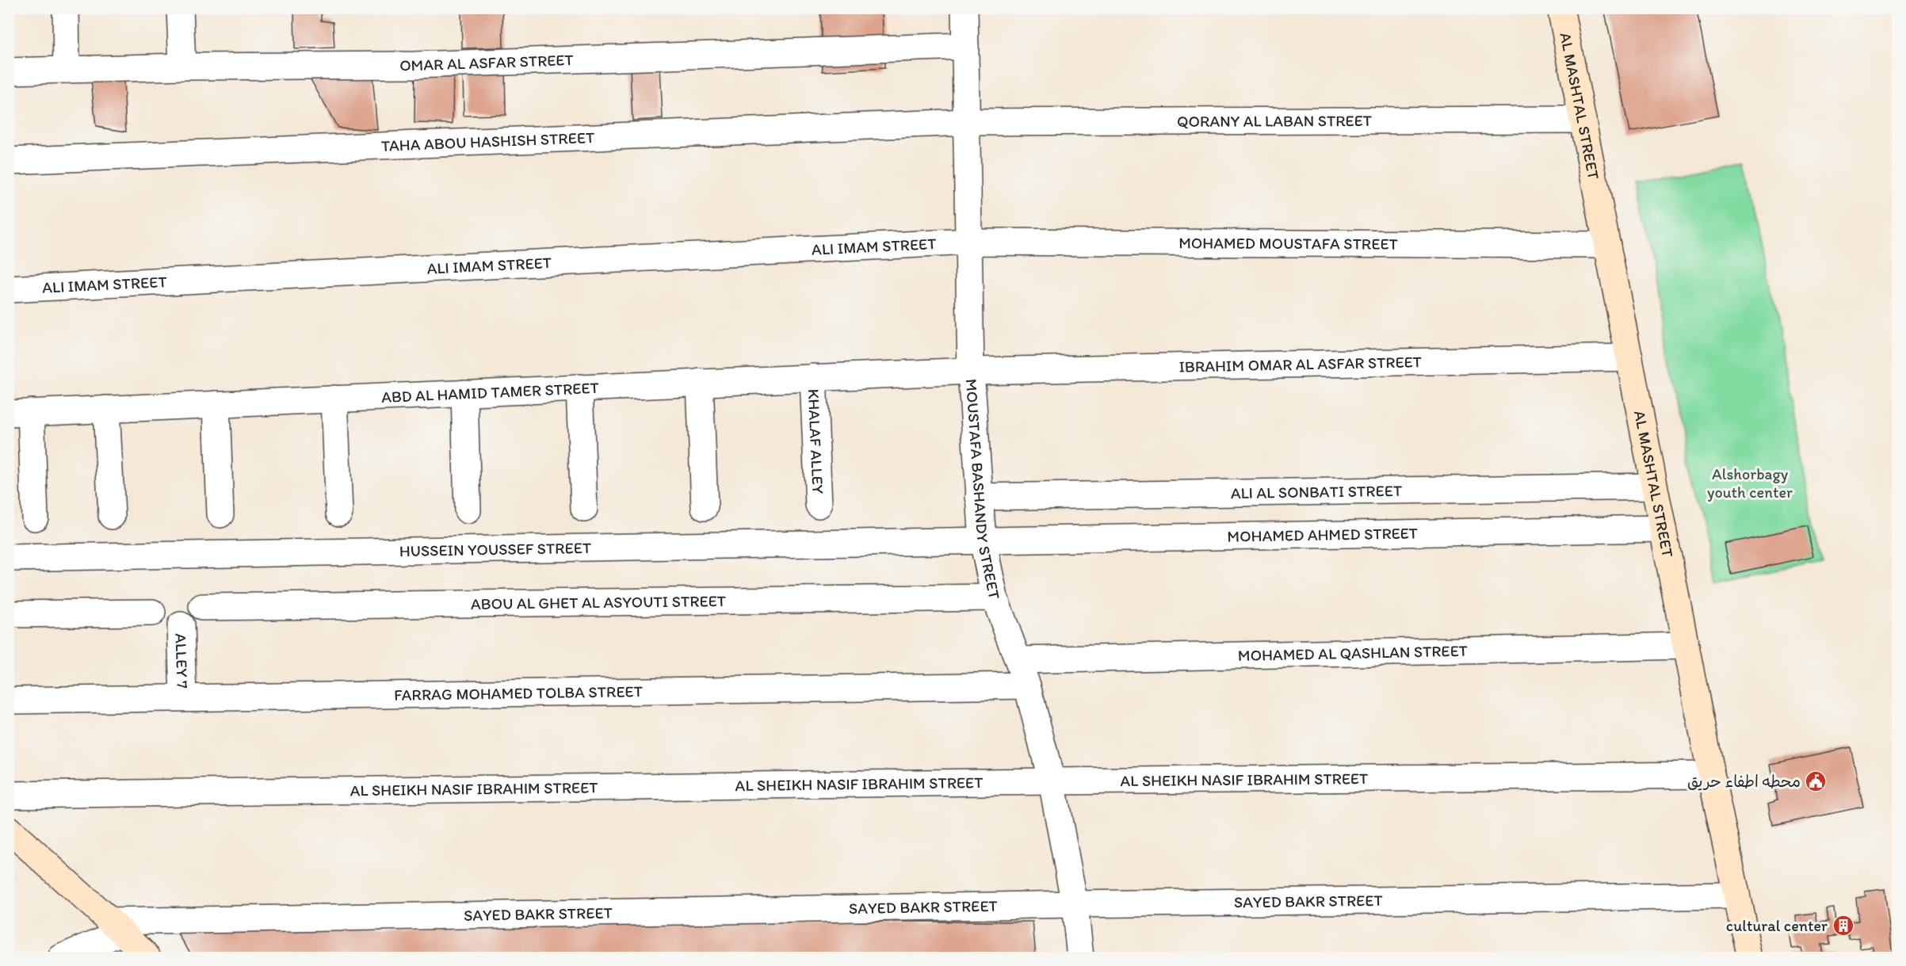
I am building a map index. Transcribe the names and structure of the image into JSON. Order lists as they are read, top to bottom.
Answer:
{
  "streets": {
    "street": [
      "OMAR AL ASFAR STREET",
      "AL MASHTAL STREET",
      "QORANY AL LABAN STREET",
      "TAHA ABOU HASHISH STREET",
      "MOHAMED MOUSTAFA STREET",
      "ALI IMAM STREET",
      "IBRAHIM OMAR AL ASFAR STREET",
      "ABD AL HAMID TAMER STREET",
      "KHALAF ALLEY",
      "MOUSTAFA BASHANDY STREET",
      "ALI AL SONBATI STREET",
      "MOHAMED AHMED STREET",
      "HUSSEIN YOUSSEF STREET",
      "ABOU AL GHET AL ASYOUTI STREET",
      "MOHAMED AL QASHLAN STREET",
      "ALLEY 7",
      "FARRAG MOHAMED TOLBA STREET",
      "AL SHEIKH NASIF IBRAHIM STREET",
      "SAYED BAKR STREET"
    ]
  },
  "crossings": [
    ["OMAR AL ASFAR STREET", "MOUSTAFA BASHANDY STREET"],
    ["AL MASHTAL STREET", "QORANY AL LABAN STREET"],
    ["AL MASHTAL STREET", "MOHAMED MOUSTAFA STREET"],
    ["AL MASHTAL STREET", "IBRAHIM OMAR AL ASFAR STREET"],
    ["AL MASHTAL STREET", "ALI AL SONBATI STREET"],
    ["AL MASHTAL STREET", "MOHAMED AHMED STREET"],
    ["AL MASHTAL STREET", "MOHAMED AL QASHLAN STREET"],
    ["AL MASHTAL STREET", "AL SHEIKH NASIF IBRAHIM STREET"],
    ["AL MASHTAL STREET", "SAYED BAKR STREET"],
    ["QORANY AL LABAN STREET", "TAHA ABOU HASHISH STREET"],
    ["QORANY AL LABAN STREET", "MOUSTAFA BASHANDY STREET"],
    ["TAHA ABOU HASHISH STREET", "MOUSTAFA BASHANDY STREET"],
    ["MOHAMED MOUSTAFA STREET", "ALI IMAM STREET"],
    ["MOHAMED MOUSTAFA STREET", "MOUSTAFA BASHANDY STREET"],
    ["ALI IMAM STREET", "MOUSTAFA BASHANDY STREET"],
    ["IBRAHIM OMAR AL ASFAR STREET", "ABD AL HAMID TAMER STREET"],
    ["IBRAHIM OMAR AL ASFAR STREET", "MOUSTAFA BASHANDY STREET"],
    ["ABD AL HAMID TAMER STREET", "KHALAF ALLEY"],
    ["ABD AL HAMID TAMER STREET", "MOUSTAFA BASHANDY STREET"],
    ["MOUSTAFA BASHANDY STREET", "ALI AL SONBATI STREET"],
    ["MOUSTAFA BASHANDY STREET", "MOHAMED AHMED STREET"],
    ["MOUSTAFA BASHANDY STREET", "HUSSEIN YOUSSEF STREET"],
    ["MOUSTAFA BASHANDY STREET", "ABOU AL GHET AL ASYOUTI STREET"],
    ["MOUSTAFA BASHANDY STREET", "MOHAMED AL QASHLAN STREET"],
    ["MOUSTAFA BASHANDY STREET", "FARRAG MOHAMED TOLBA STREET"],
    ["MOUSTAFA BASHANDY STREET", "AL SHEIKH NASIF IBRAHIM STREET"],
    ["MOUSTAFA BASHANDY STREET", "SAYED BAKR STREET"],
    ["MOHAMED AHMED STREET", "HUSSEIN YOUSSEF STREET"],
    ["ALLEY 7", "FARRAG MOHAMED TOLBA STREET"]
  ],
  "parks": ["Alshorbagy youth center"],
  "places": {
    "public building": ["محطه اطفاء حريق"],
    "building": ["cultural center"]
  }
}
